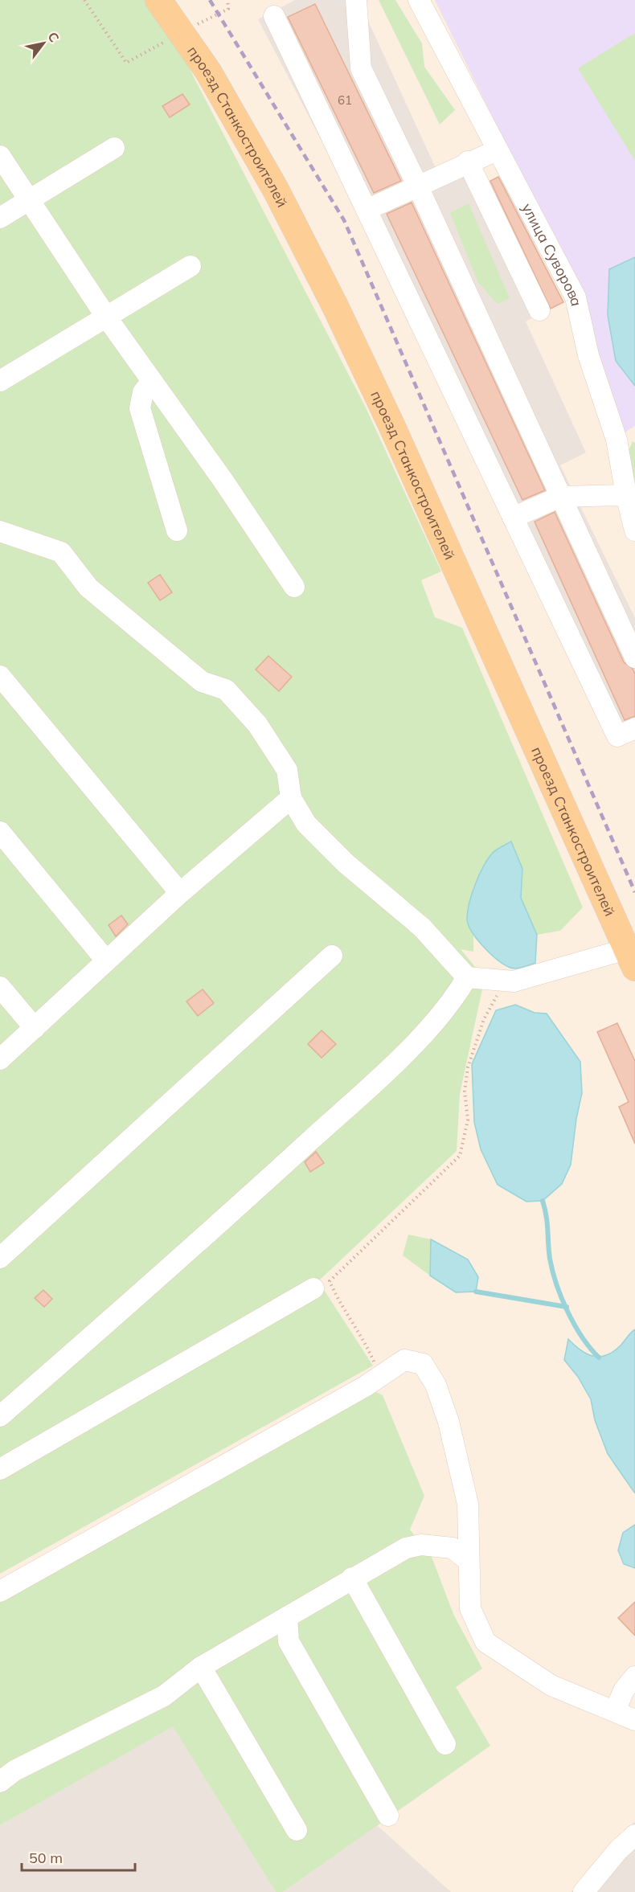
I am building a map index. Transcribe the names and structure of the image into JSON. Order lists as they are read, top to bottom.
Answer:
{
  "streets": {
    "main road": ["проезд Станкостроителей"],
    "street": ["улица Суворова"]
  },
  "house_numbers": ["61"],
  "scale_bar": "50 m",
  "north": "top right"
}
